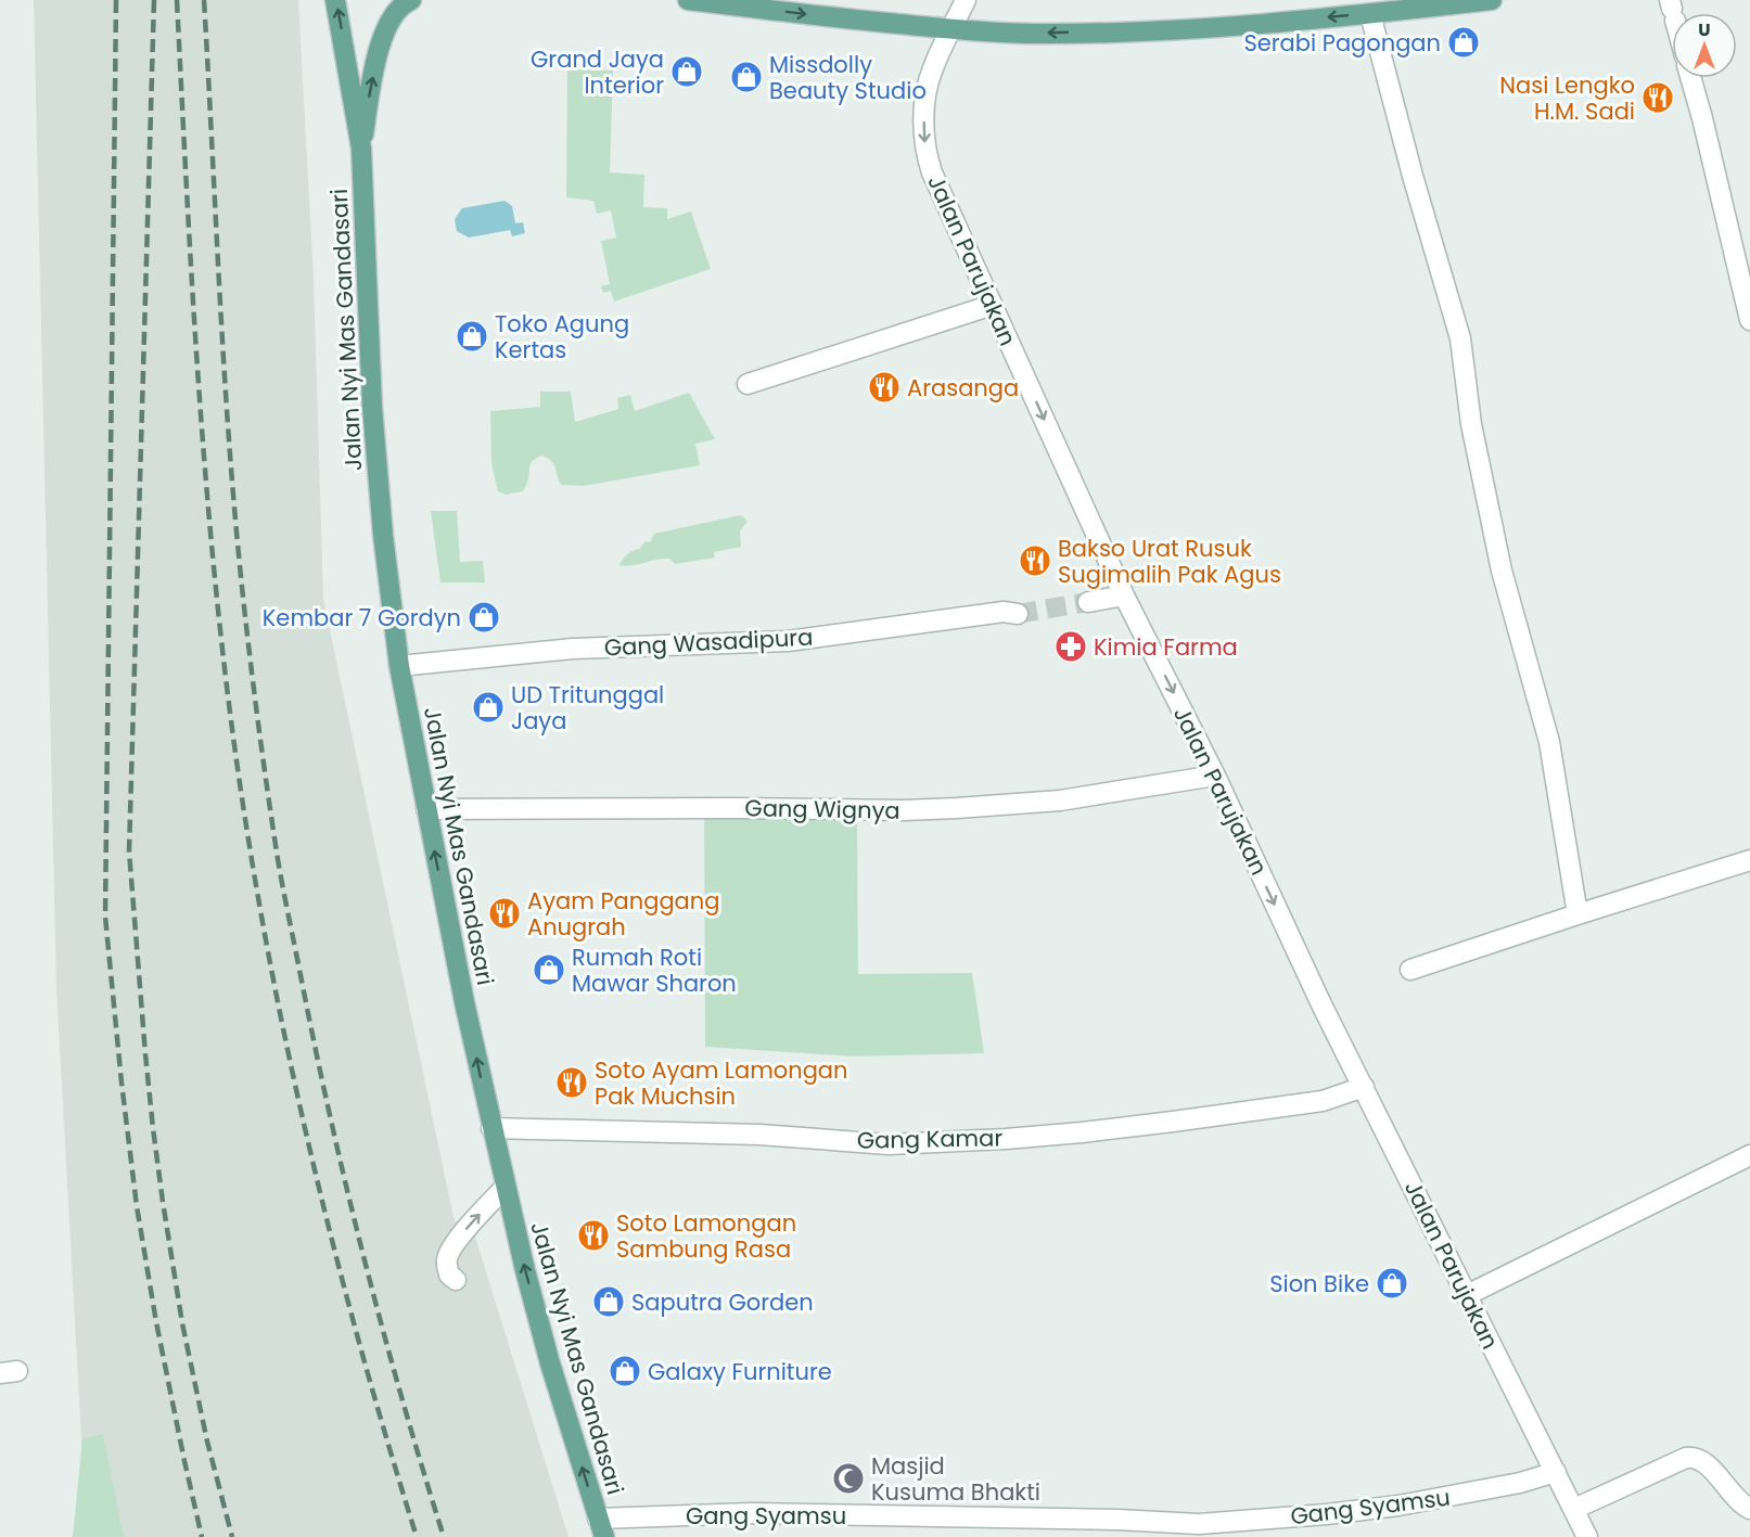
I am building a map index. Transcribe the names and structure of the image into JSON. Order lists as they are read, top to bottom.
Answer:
{
  "streets": {
    "main road": ["Jalan Nyi Mas Gandasari"],
    "street": [
      "Jalan Parujakan",
      "Gang Wasadipura",
      "Gang Wignya",
      "Gang Kamar",
      "Gang Syamsu"
    ]
  },
  "crossings": [
    ["Jalan Parujakan", "Gang Wignya"],
    ["Jalan Parujakan", "Gang Kamar"],
    ["Jalan Parujakan", "Gang Syamsu"],
    ["Jalan Nyi Mas Gandasari", "Gang Wasadipura"],
    ["Jalan Nyi Mas Gandasari", "Gang Wignya"],
    ["Jalan Nyi Mas Gandasari", "Gang Kamar"],
    ["Jalan Nyi Mas Gandasari", "Gang Syamsu"]
  ],
  "one_way": ["Jalan Parujakan", "Jalan Nyi Mas Gandasari"],
  "places": {
    "shop": [
      "Serabi Pagongan",
      "Grand Jaya Interior",
      "Missdolly Beauty Studio",
      "Toko Agung Kertas",
      "Kembar 7 Gordyn",
      "UD Tritunggal Jaya",
      "Rumah Roti Mawar Sharon",
      "Sion Bike",
      "Saputra Gorden",
      "Galaxy Furniture"
    ],
    "restaurant": [
      "Nasi Lengko H.M. Sadi",
      "Arasanga",
      "Bakso Urat Rusuk Sugimalih Pak Agus",
      "Ayam Panggang Anugrah",
      "Soto Ayam Lamongan Pak Muchsin",
      "Soto Lamongan Sambung Rasa"
    ],
    "pharmacy": ["Kimia Farma"],
    "mosque": ["Masjid Kusuma Bhakti"]
  },
  "north": "top"
}
